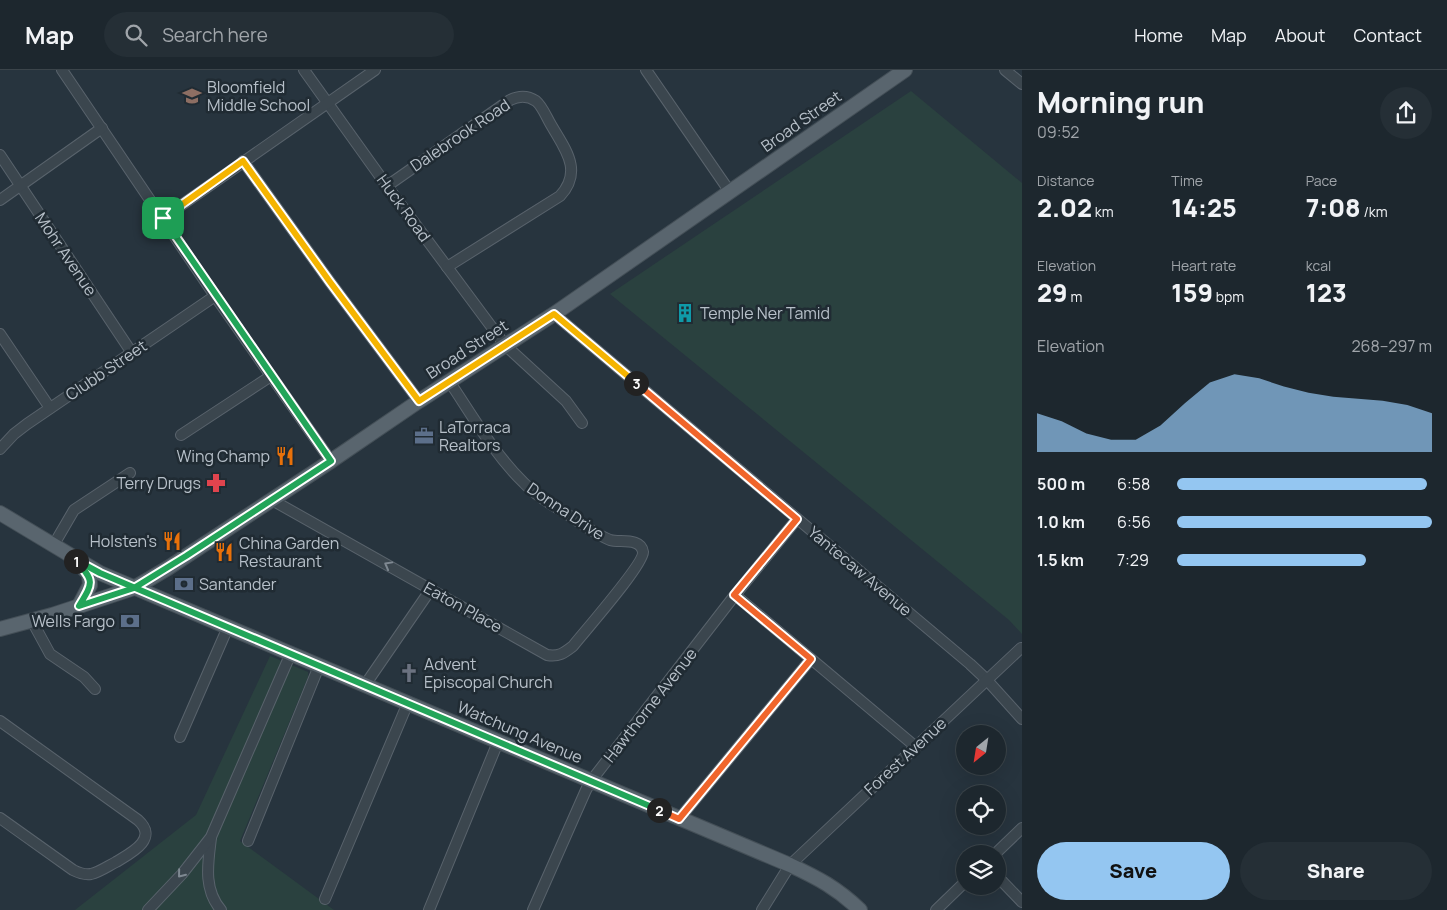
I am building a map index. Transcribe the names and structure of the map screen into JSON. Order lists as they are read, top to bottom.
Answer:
{
  "streets": {
    "main road": ["Broad Street", "Watchung Avenue"],
    "street": [
      "Dalebrook Road",
      "Huck Road",
      "Mohr Avenue",
      "Clubb Street",
      "Donna Drive",
      "Yantecaw Avenue",
      "Eaton Place",
      "Hawthorne Avenue",
      "Forest Avenue"
    ]
  },
  "crossings": [
    ["Broad Street", "Huck Road"],
    ["Broad Street", "Donna Drive"],
    ["Broad Street", "Yantecaw Avenue"],
    ["Broad Street", "Eaton Place"],
    ["Broad Street", "Watchung Avenue"],
    ["Dalebrook Road", "Huck Road"],
    ["Mohr Avenue", "Clubb Street"],
    ["Donna Drive", "Eaton Place"],
    ["Yantecaw Avenue", "Hawthorne Avenue"],
    ["Yantecaw Avenue", "Forest Avenue"],
    ["Hawthorne Avenue", "Watchung Avenue"],
    ["Watchung Avenue", "Forest Avenue"]
  ],
  "one_way": ["Eaton Place"],
  "places": {
    "school or university": ["Bloomfield Middle School"],
    "building": ["Temple Ner Tamid"],
    "office": ["LaTorraca Realtors"],
    "restaurant": ["Wing Champ", "Holsten's", "China Garden Restaurant"],
    "pharmacy": ["Terry Drugs"],
    "bank": ["Santander", "Wells Fargo"],
    "church": ["Advent Episcopal Church"]
  },
  "north": "bottom left",
  "page": {
    "header": "Map",
    "search": "Search here",
    "nav": [
      "Home",
      "Map",
      "About",
      "Contact"
    ],
    "heading": ["Morning run", "09:52"],
    "stats": [
      ["Distance", "2.02 km"],
      ["Time", "14:25"],
      ["Pace", "7:08 /km"],
      ["Elevation", "29 m"],
      ["Heart rate", "159 bpm"],
      ["kcal", "123"]
    ],
    "chart": ["Elevation", "268–297 m"],
    "pins": ["3", "1", "2"],
    "list": [
      {
        "name": "500 m",
        "note": "6:58"
      },
      {
        "name": "1.0 km",
        "note": "6:56"
      },
      {
        "name": "1.5 km",
        "note": "7:29"
      }
    ],
    "buttons": ["Save", "Share"]
  }
}
